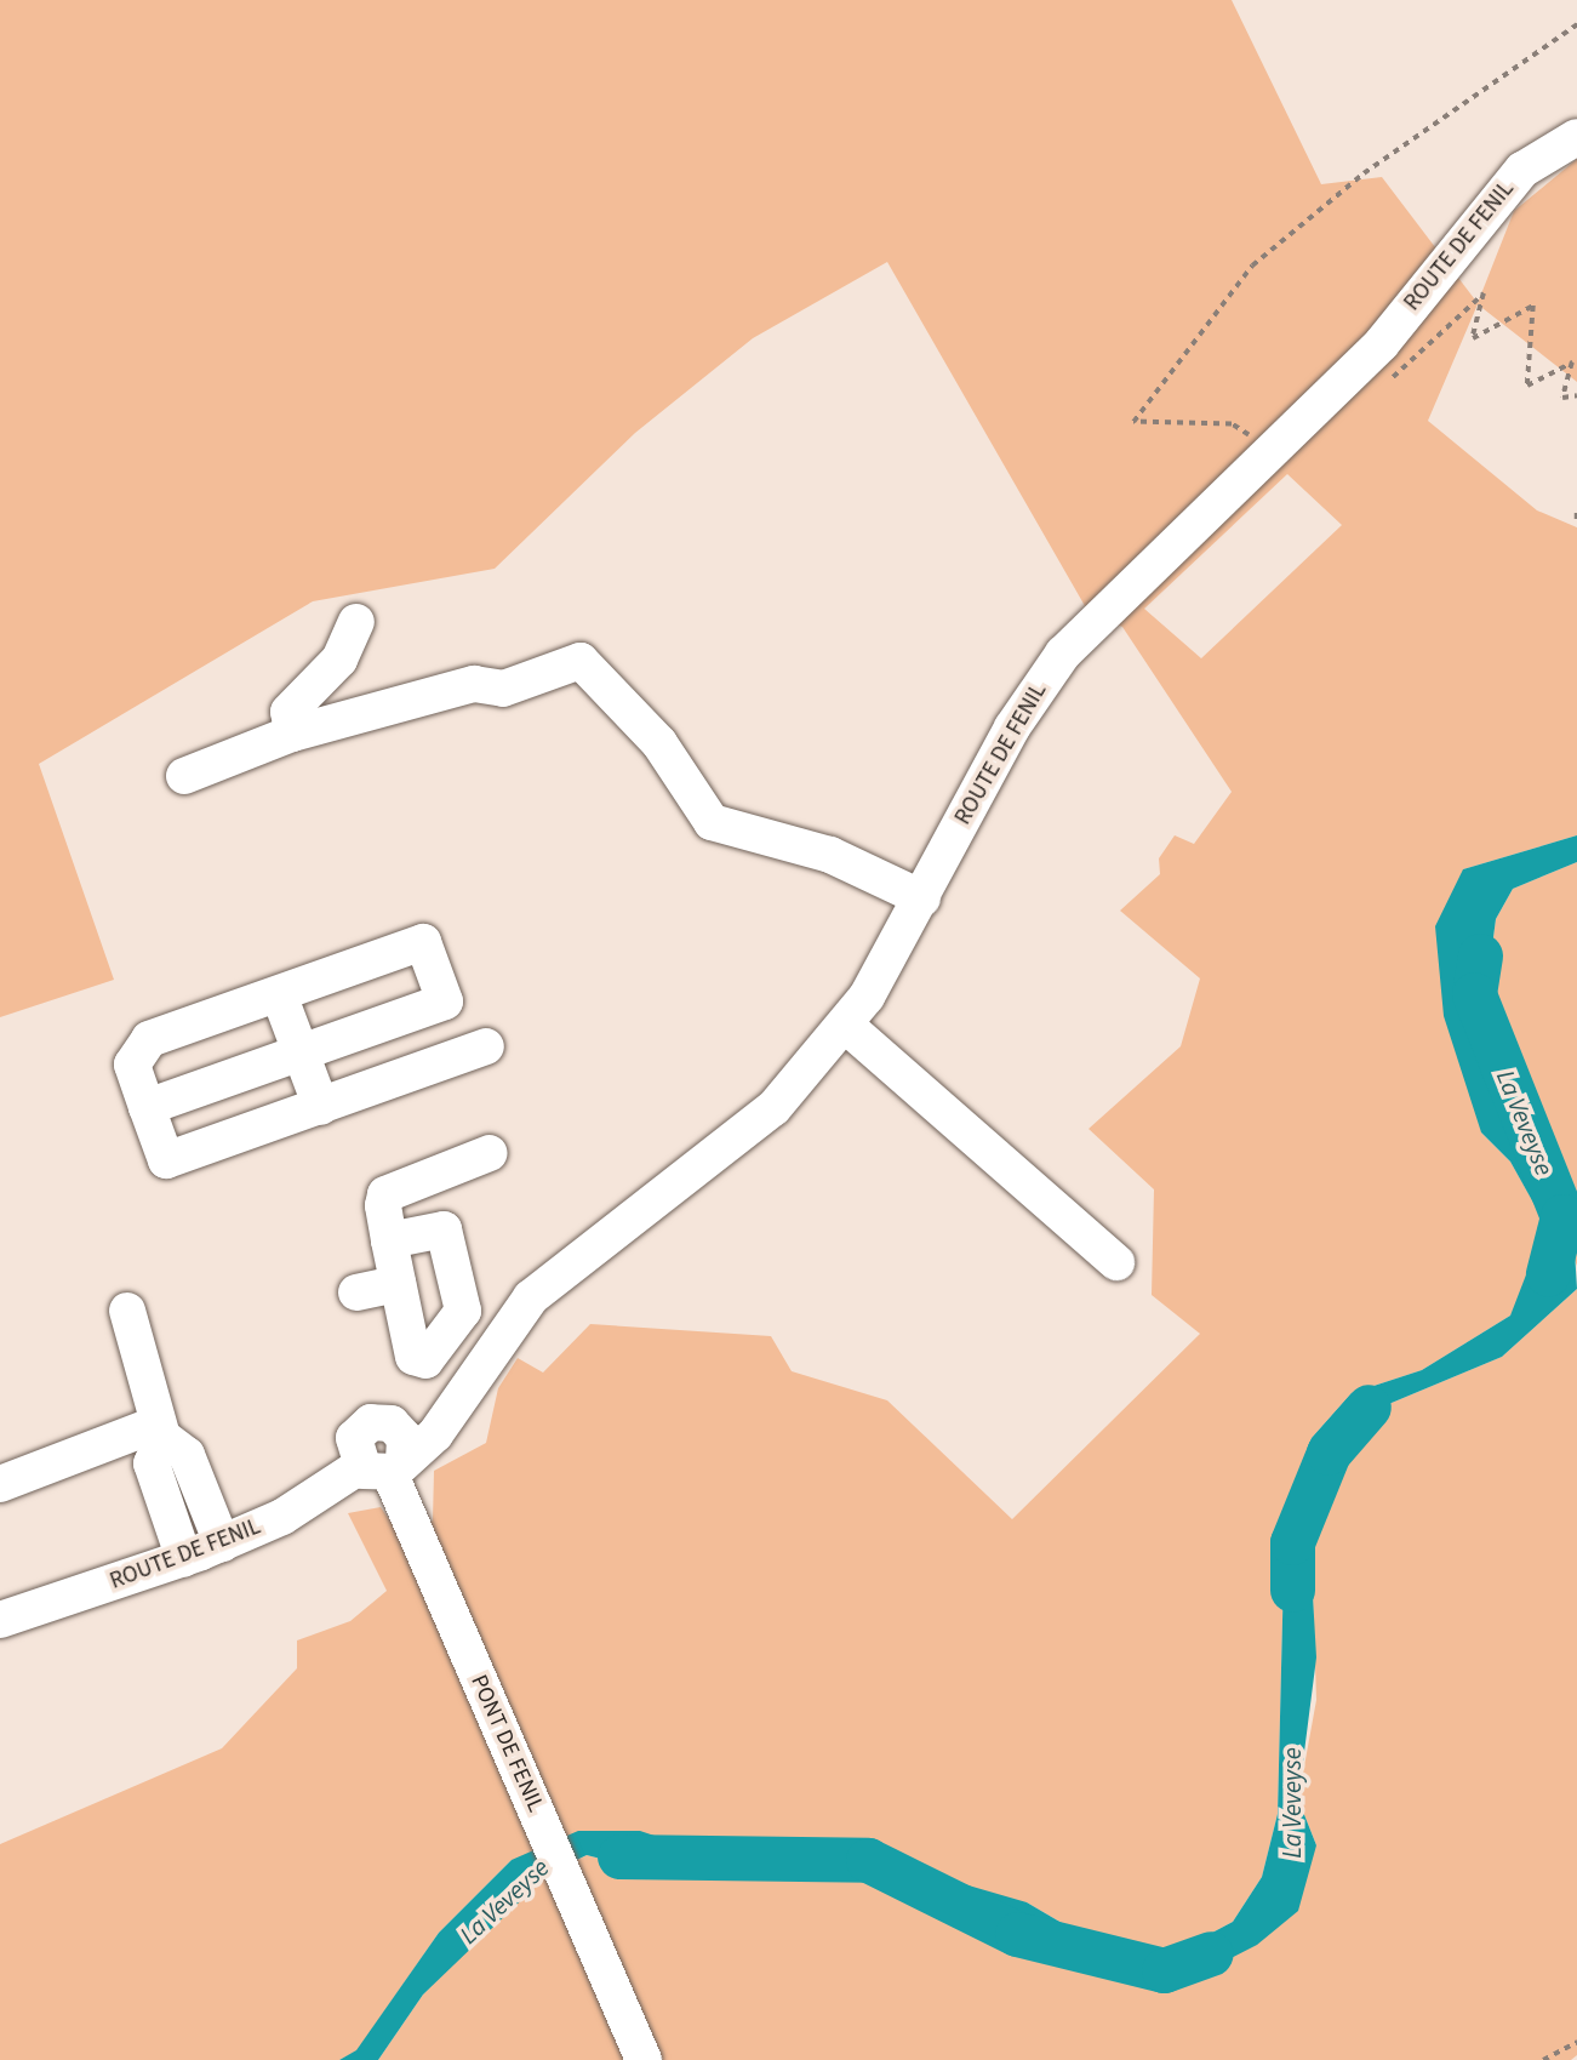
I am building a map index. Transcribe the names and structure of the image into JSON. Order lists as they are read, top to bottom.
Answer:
{
  "streets": {
    "street": ["ROUTE DE FENIL", "PONT DE FENIL"]
  },
  "crossings": [
    ["ROUTE DE FENIL", "PONT DE FENIL"]
  ],
  "water": ["La Veveyse"]
}
